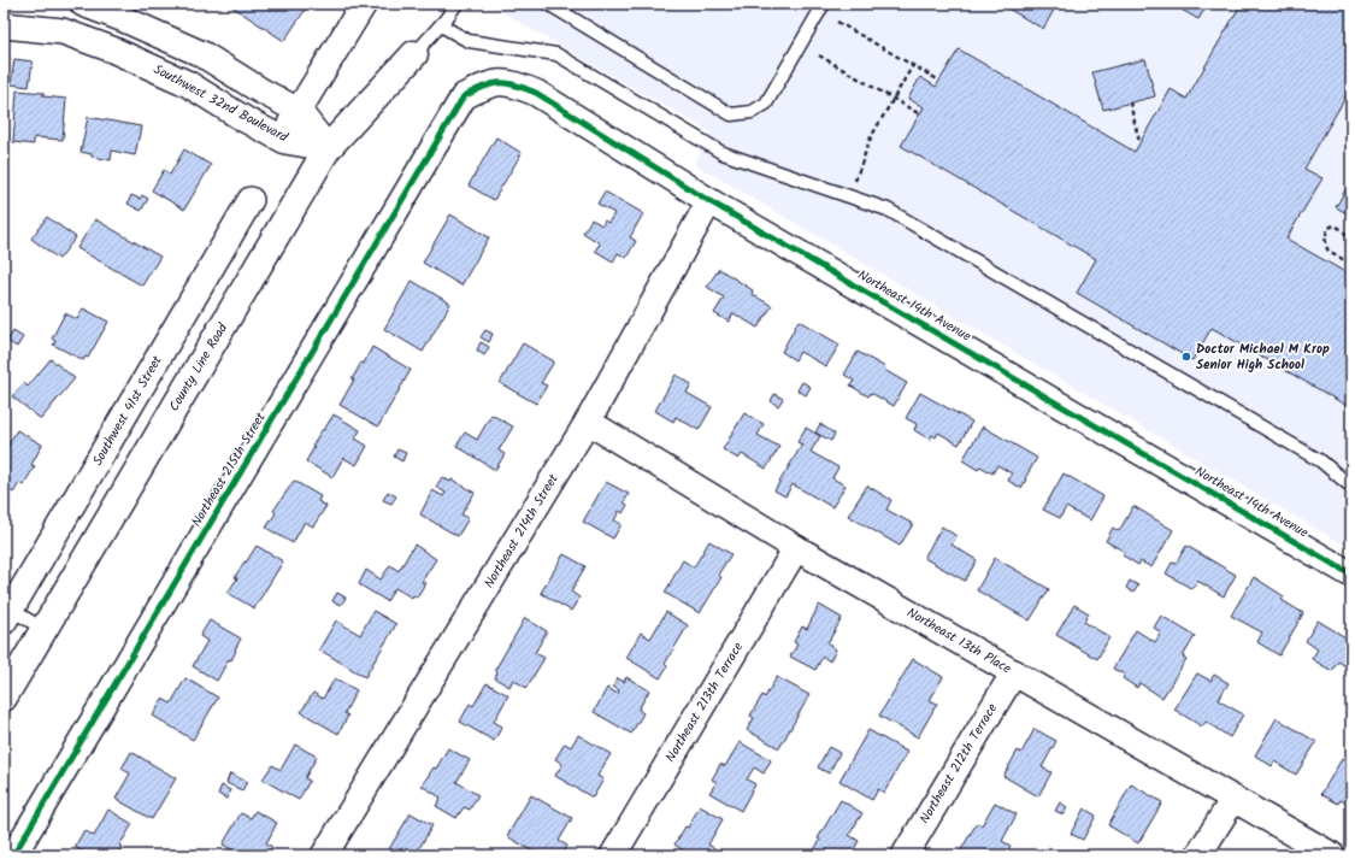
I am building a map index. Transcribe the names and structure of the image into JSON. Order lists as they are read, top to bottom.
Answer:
{
  "streets": {
    "street": [
      "Southwest 32nd Boulevard",
      "Northeast 14th Avenue",
      "County Line Road",
      "Southwest 41st Street",
      "Northeast 215th Street",
      "Northeast 214th Street",
      "Northeast 13th Place",
      "Northeast 213th Terrace",
      "Northeast 212th Terrace"
    ]
  },
  "crossings": [
    ["Southwest 32nd Boulevard", "County Line Road"],
    ["Northeast 14th Avenue", "Northeast 215th Street"],
    ["Northeast 14th Avenue", "Northeast 214th Street"],
    ["Northeast 214th Street", "Northeast 13th Place"],
    ["Northeast 13th Place", "Northeast 213th Terrace"],
    ["Northeast 13th Place", "Northeast 212th Terrace"]
  ],
  "places": ["Doctor Michael M Krop Senior High School"]
}
